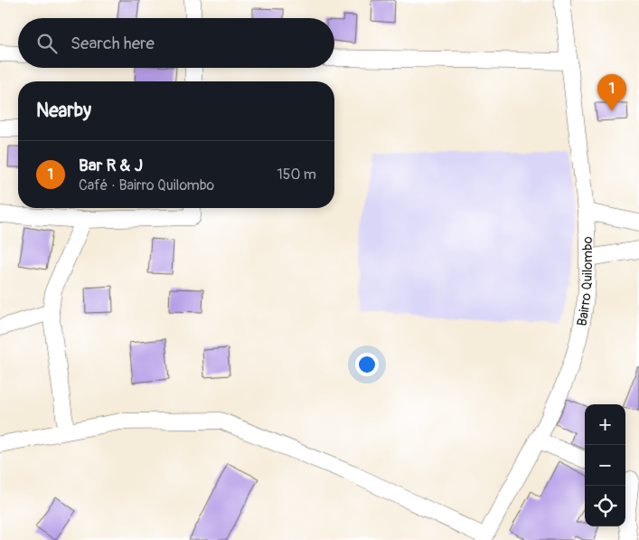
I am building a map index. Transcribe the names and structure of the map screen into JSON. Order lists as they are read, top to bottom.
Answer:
{
  "streets": {
    "street": ["Bairro Quilombo"]
  },
  "page": {
    "search": "Search here",
    "pins": "1",
    "heading": "Nearby",
    "list": [
      {
        "mark": "1",
        "name": "Bar R & J",
        "note": "Café · Bairro Quilombo",
        "value": "150 m"
      }
    ],
    "map_buttons": ["+", "−"]
  }
}
